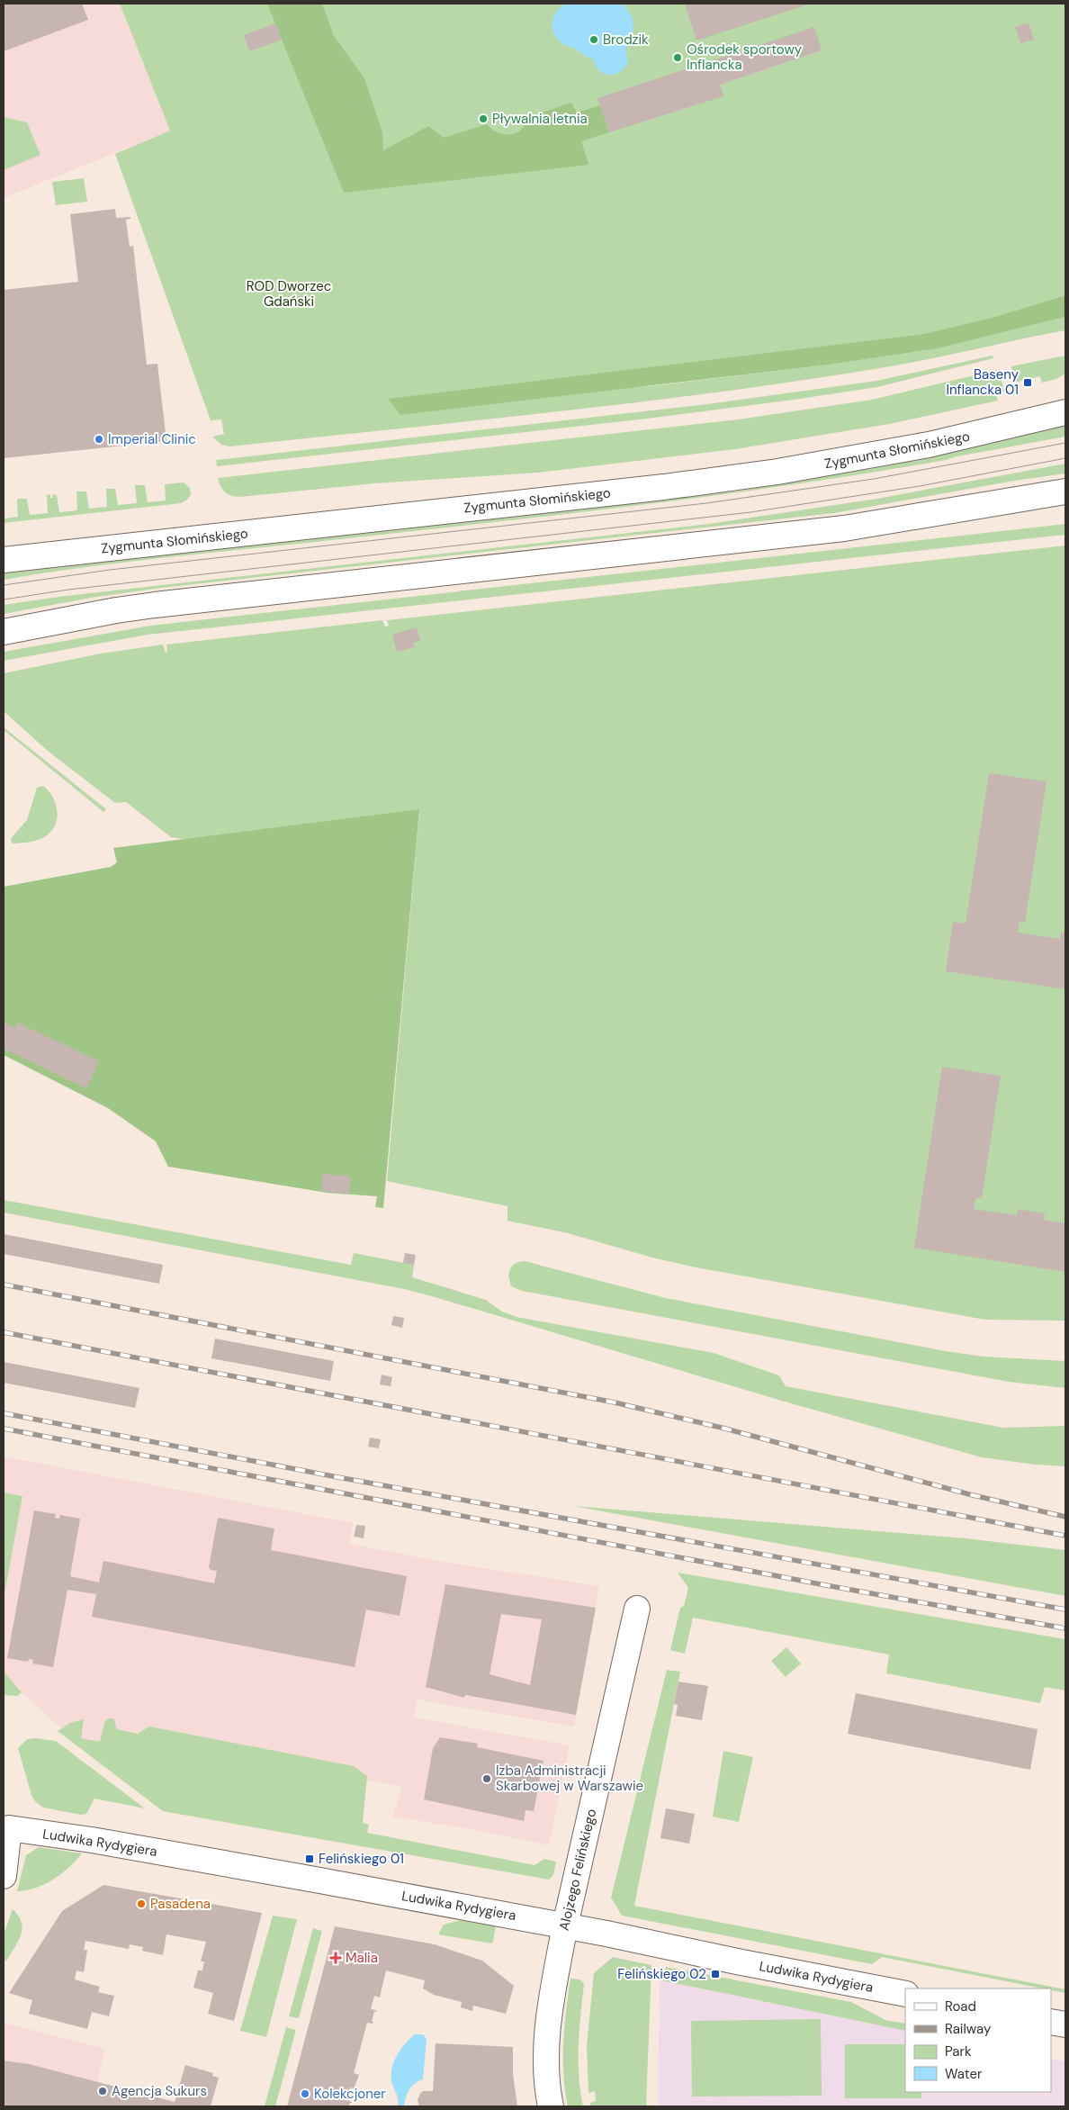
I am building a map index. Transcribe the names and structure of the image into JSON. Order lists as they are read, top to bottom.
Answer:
{
  "streets": {
    "main road": ["Zygmunta Słomińskiego", "Ludwika Rydygiera", "Alojzego Felińskiego"]
  },
  "crossings": [
    ["Ludwika Rydygiera", "Alojzego Felińskiego"]
  ],
  "parks": ["ROD Dworzec Gdański"],
  "places": {
    "other": [
      "Brodzik",
      "Ośrodek sportowy Inflancka",
      "Pływalnia letnia",
      "Imperial Clinic",
      "Izba Administracji Skarbowej w Warszawie",
      "Pasadena",
      "Agencja Sukurs",
      "Kolekcjoner"
    ],
    "transit": ["Baseny Inflancka 01", "Felińskiego 01", "Felińskiego 02"],
    "health": ["Malia"]
  },
  "legend": [
    "Road",
    "Railway",
    "Park",
    "Water"
  ]
}
